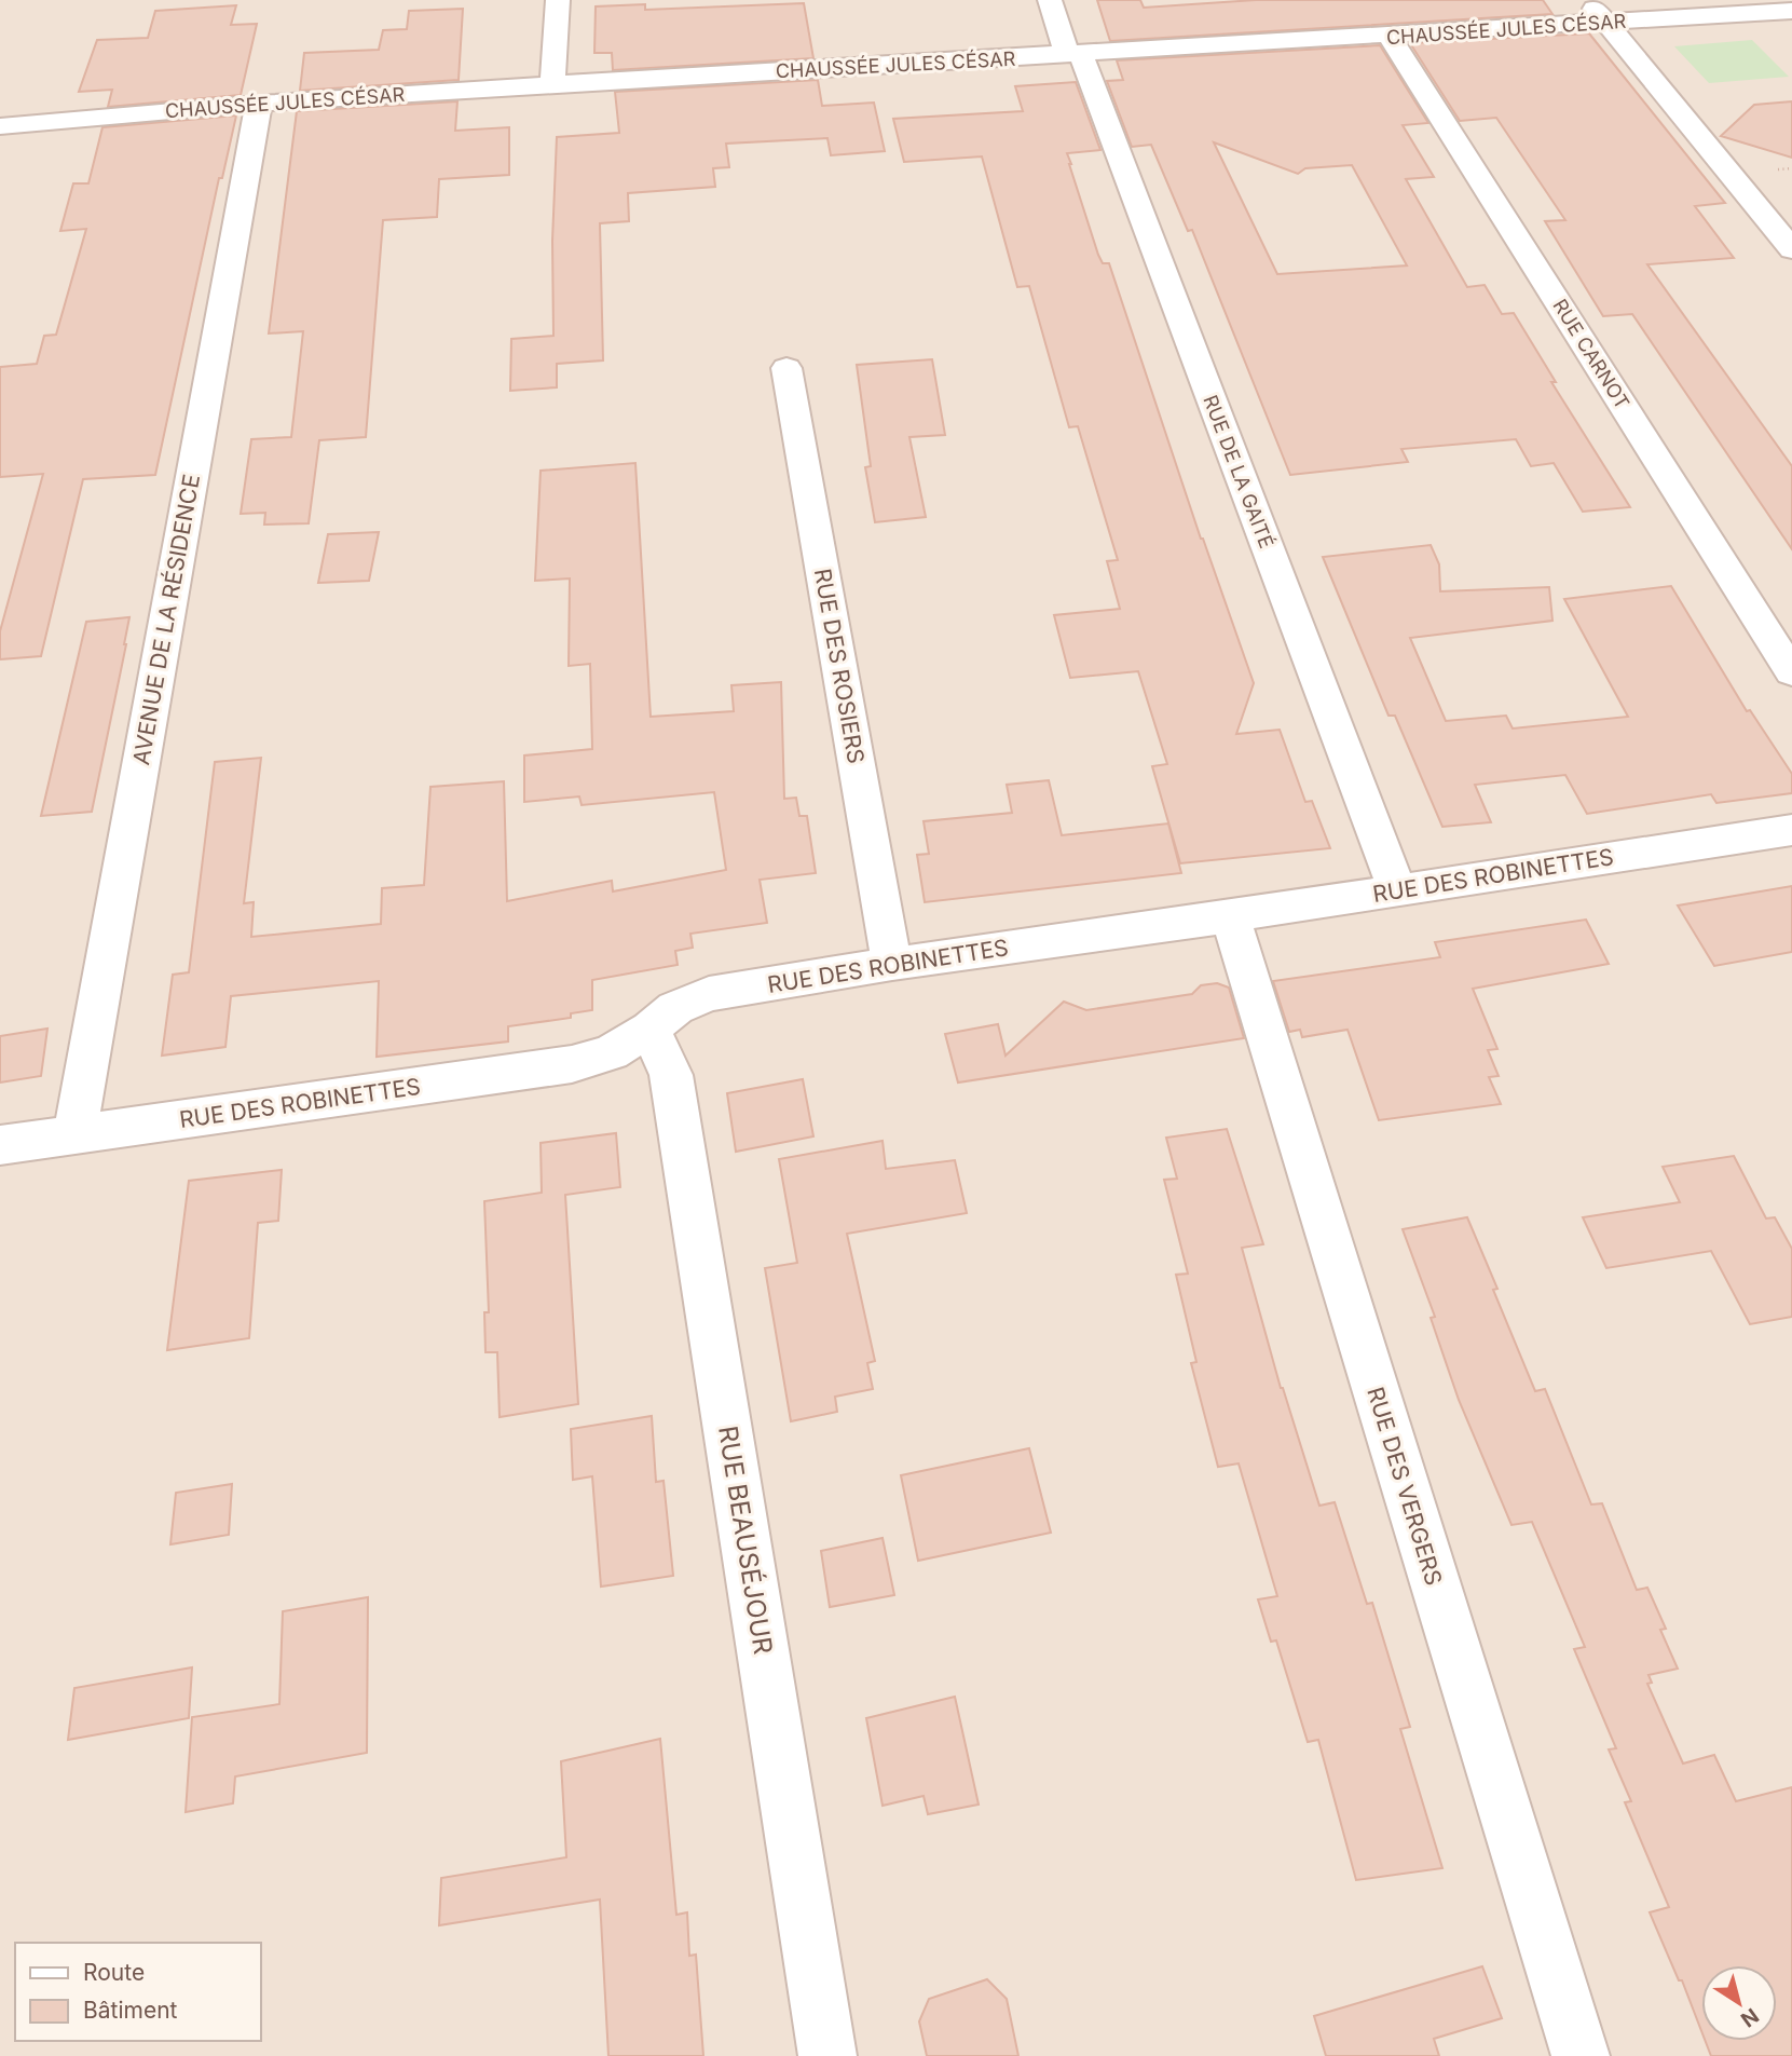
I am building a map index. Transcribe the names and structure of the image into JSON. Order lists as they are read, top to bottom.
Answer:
{
  "streets": {
    "street": [
      "CHAUSSÉE JULES CÉSAR",
      "RUE CARNOT",
      "RUE DE LA GAITÉ",
      "AVENUE DE LA RÉSIDENCE",
      "RUE DES ROSIERS",
      "RUE DES ROBINETTES",
      "RUE DES VERGERS",
      "RUE BEAUSÉJOUR"
    ]
  },
  "crossings": [
    ["CHAUSSÉE JULES CÉSAR", "RUE CARNOT"],
    ["CHAUSSÉE JULES CÉSAR", "RUE DE LA GAITÉ"],
    ["CHAUSSÉE JULES CÉSAR", "AVENUE DE LA RÉSIDENCE"],
    ["RUE DE LA GAITÉ", "RUE DES ROBINETTES"],
    ["AVENUE DE LA RÉSIDENCE", "RUE DES ROBINETTES"],
    ["RUE DES ROSIERS", "RUE DES ROBINETTES"],
    ["RUE DES ROBINETTES", "RUE DES VERGERS"],
    ["RUE DES ROBINETTES", "RUE BEAUSÉJOUR"]
  ],
  "legend": ["Route", "Bâtiment"],
  "north": "bottom right"
}
